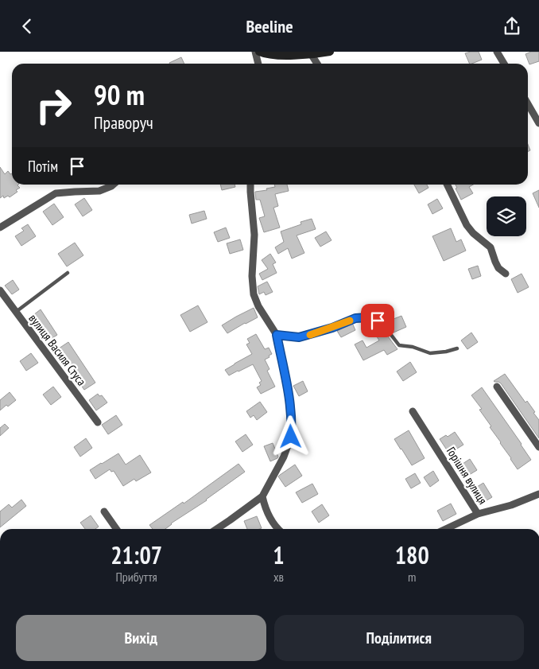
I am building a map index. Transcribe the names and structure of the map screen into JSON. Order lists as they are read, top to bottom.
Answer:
{
  "streets": {
    "street": ["вулиця Василя Стуса", "Горішня вулиця"]
  },
  "page": {
    "header": "Beeline",
    "turn": ["90 m", "Праворуч"],
    "then": "Потім",
    "eta": [
      "21:07",
      "Прибуття",
      "1",
      "хв",
      "180",
      "m"
    ],
    "buttons": ["Вихід", "Поділитися"]
  }
}
